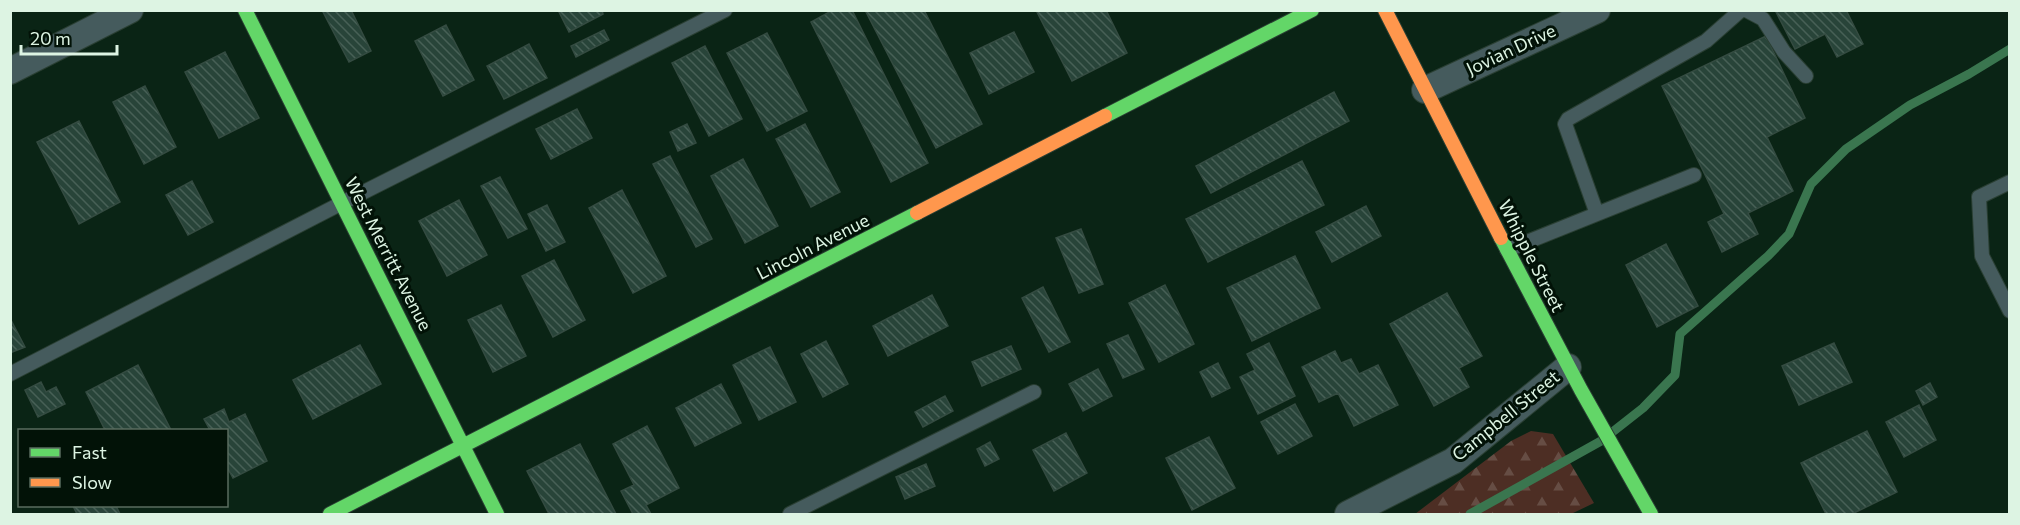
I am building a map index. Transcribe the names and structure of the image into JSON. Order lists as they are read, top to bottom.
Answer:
{
  "streets": {
    "street": [
      "Jovian Drive",
      "Lincoln Avenue",
      "West Merritt Avenue",
      "Whipple Street",
      "Campbell Street"
    ]
  },
  "crossings": [
    ["Jovian Drive", "Whipple Street"],
    ["Lincoln Avenue", "West Merritt Avenue"],
    ["Whipple Street", "Campbell Street"]
  ],
  "legend": ["Fast", "Slow"],
  "scale_bar": "20 m"
}
